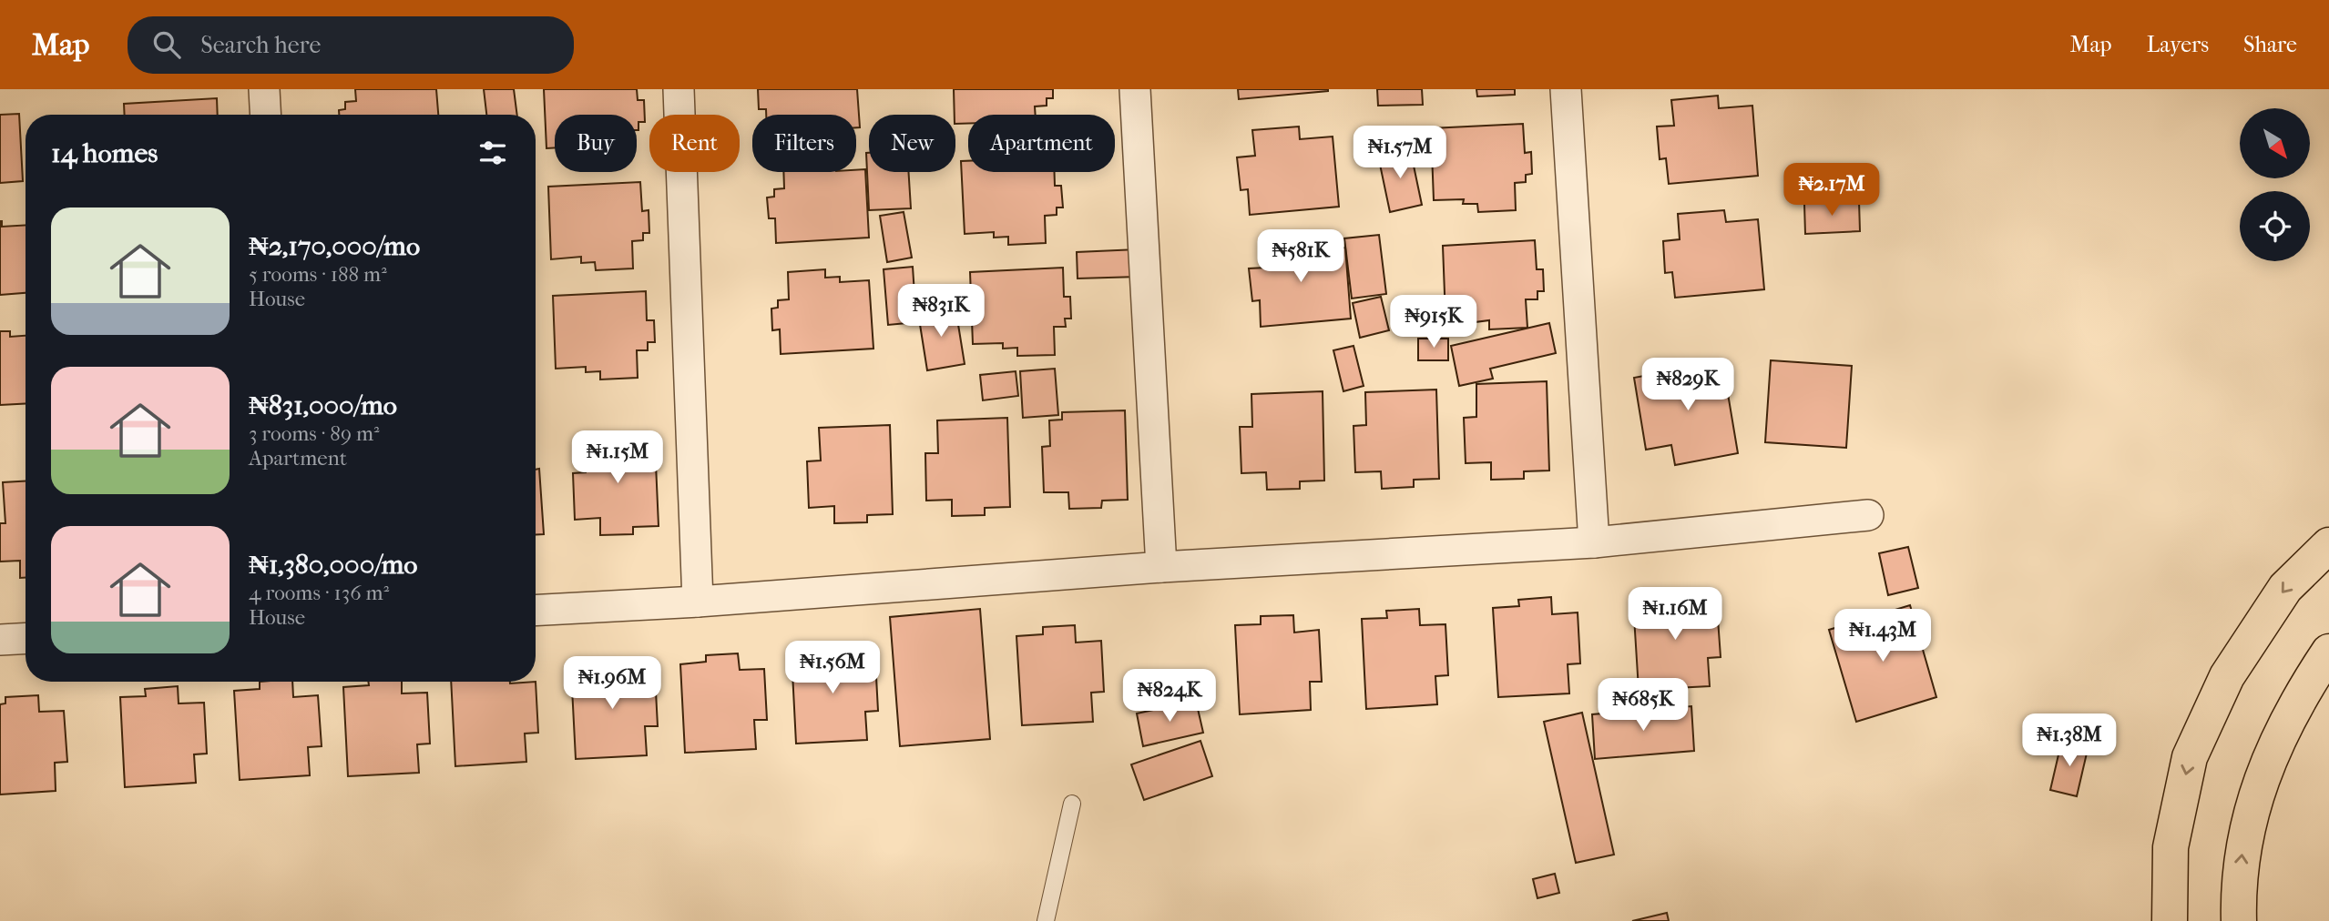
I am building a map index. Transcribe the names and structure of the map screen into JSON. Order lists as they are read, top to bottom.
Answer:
{
  "north": "bottom right",
  "page": {
    "header": "Map",
    "search": "Search here",
    "nav": ["Map", "Layers", "Share"],
    "chip": [
      "Buy",
      "Rent",
      "Filters",
      "New",
      "Apartment"
    ],
    "heading": "14 homes",
    "price": [
      "₦1.57M",
      "₦2.17M",
      "₦581K",
      "₦831K",
      "₦915K",
      "₦829K",
      "₦1.15M",
      "₦1.16M",
      "₦1.43M",
      "₦1.56M",
      "₦1.96M",
      "₦824K",
      "₦685K",
      "₦1.38M"
    ],
    "list": [
      {
        "name": "₦2,170,000/mo",
        "note": "5 rooms · 188 m² · House"
      },
      {
        "name": "₦831,000/mo",
        "note": "3 rooms · 89 m² · Apartment"
      },
      {
        "name": "₦1,380,000/mo",
        "note": "4 rooms · 136 m² · House"
      }
    ]
  }
}
